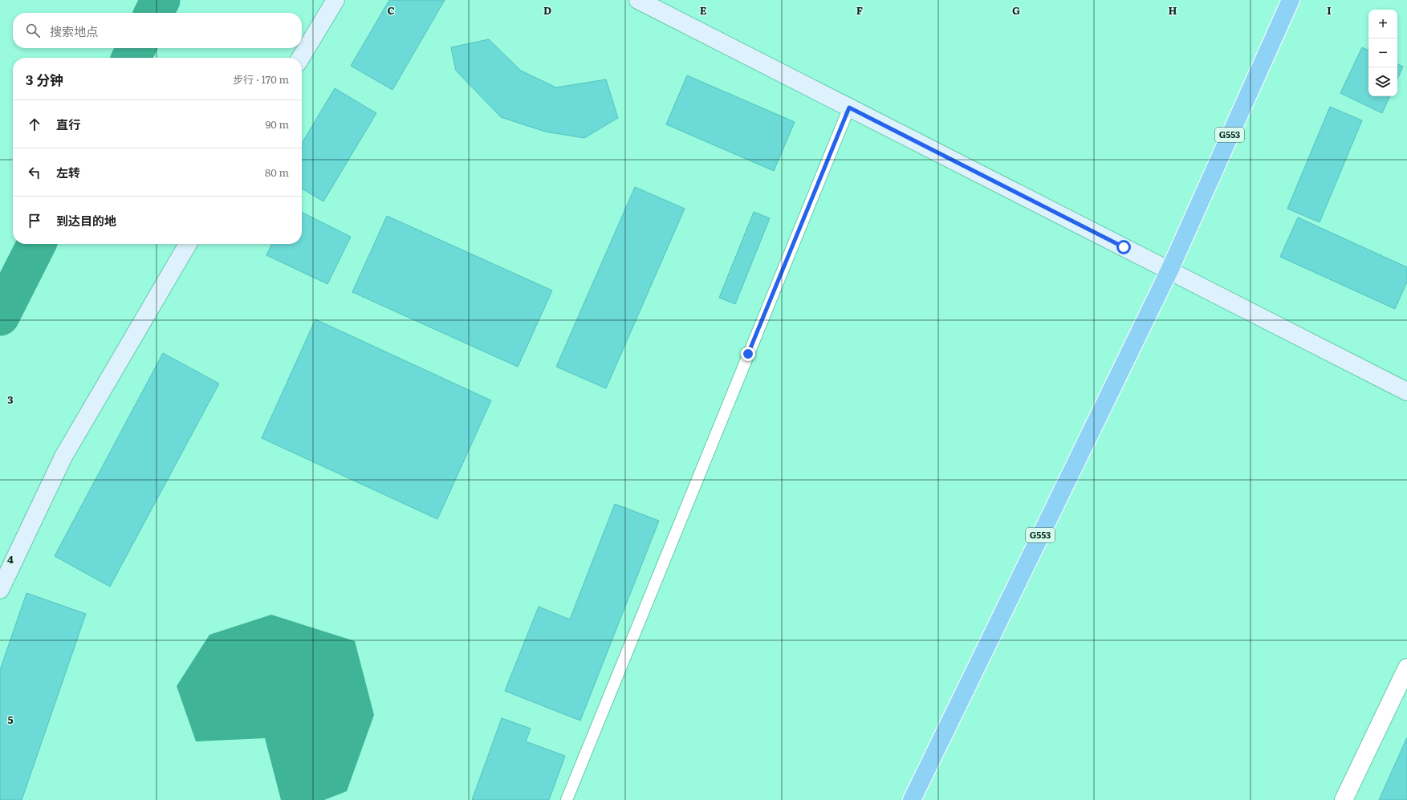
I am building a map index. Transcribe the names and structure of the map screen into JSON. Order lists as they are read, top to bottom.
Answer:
{
  "streets": {
    "highway": ["G553"]
  },
  "page": {
    "map_buttons": ["+", "−"],
    "search": "搜索地点",
    "heading": ["3 分钟", "步行 · 170 m"],
    "list": [
      ["直行", "90 m"],
      ["左转", "80 m"],
      "到达目的地"
    ]
  },
  "grid": {
    "columns": [
      "C",
      "D",
      "E",
      "F",
      "G",
      "H",
      "I"
    ],
    "rows": ["3", "4", "5"]
  }
}
